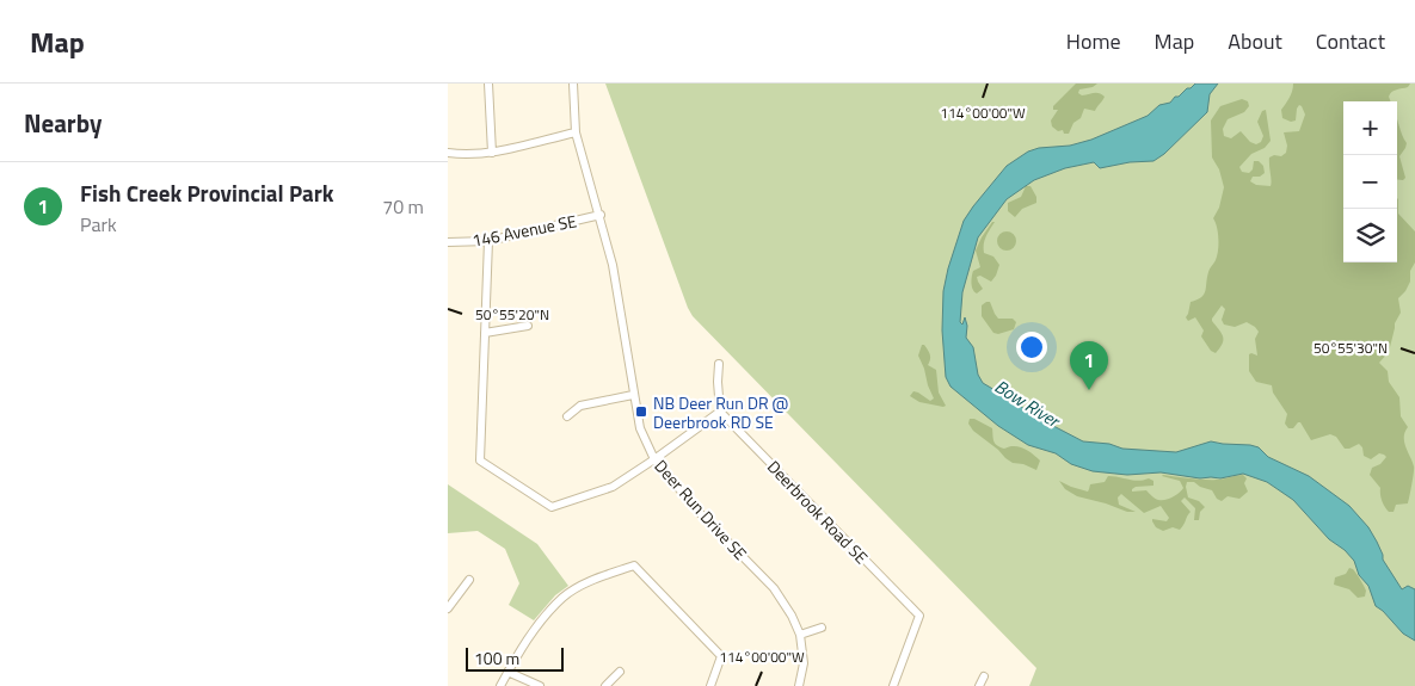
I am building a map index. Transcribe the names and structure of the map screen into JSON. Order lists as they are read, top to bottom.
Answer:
{
  "streets": {
    "street": ["146 Avenue SE", "Deer Run Drive SE", "Deerbrook Road SE"]
  },
  "crossings": [
    ["146 Avenue SE", "Deer Run Drive SE"]
  ],
  "water": ["Bow River"],
  "places": {
    "transit": ["NB Deer Run DR @ Deerbrook RD SE"]
  },
  "scale_bar": "100 m",
  "page": {
    "header": "Map",
    "nav": [
      "Home",
      "Map",
      "About",
      "Contact"
    ],
    "heading": "Nearby",
    "map_buttons": ["+", "−"],
    "list": [
      {
        "mark": "1",
        "name": "Fish Creek Provincial Park",
        "note": "Park",
        "value": "70 m"
      }
    ],
    "pins": "1",
    "scale": "100 m"
  },
  "coordinates": ["114°00'00\"W", "50°55'20\"N", "50°55'30\"N"]
}
